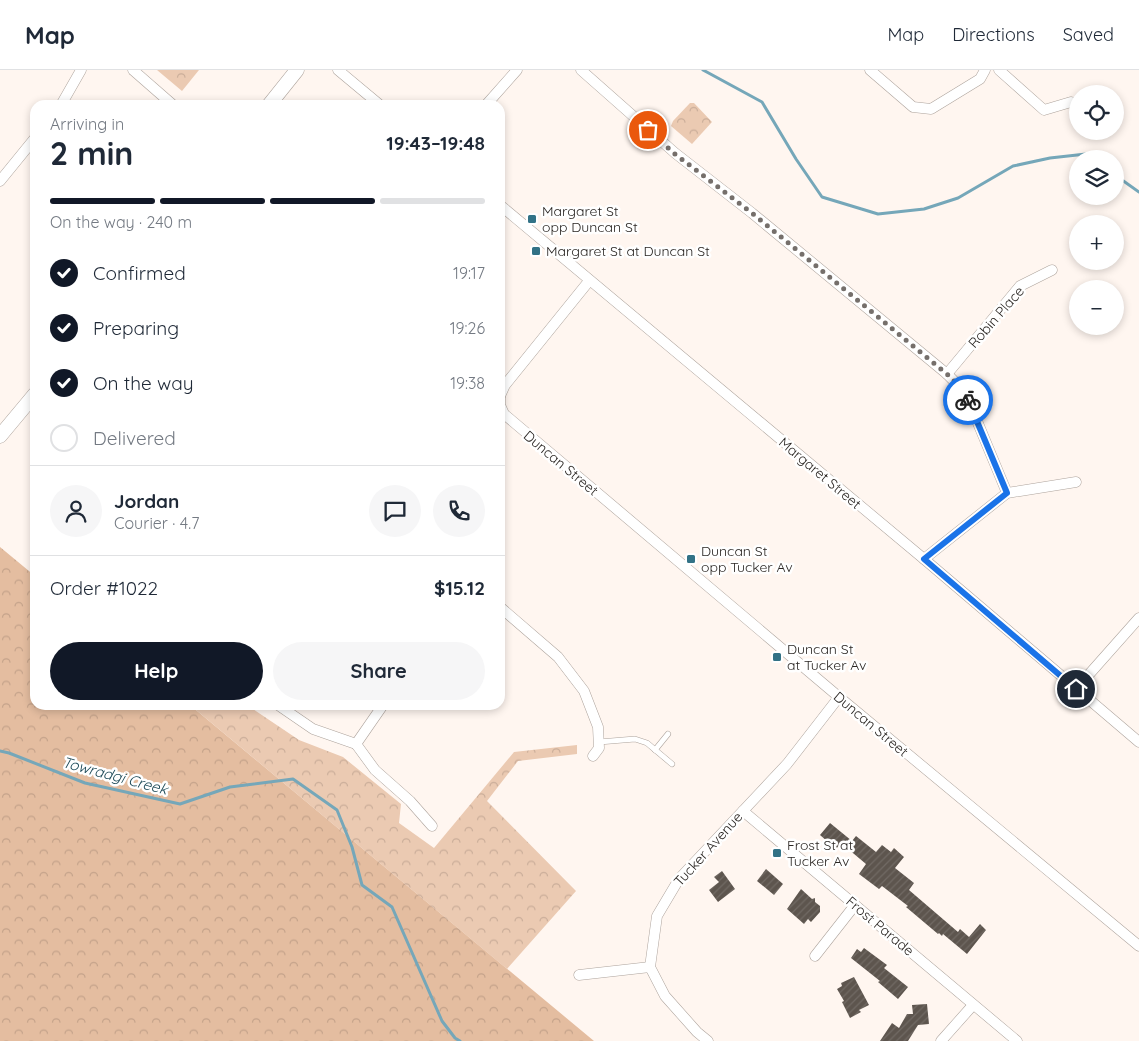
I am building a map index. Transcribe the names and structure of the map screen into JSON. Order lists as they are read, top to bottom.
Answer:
{
  "streets": {
    "street": [
      "Robin Place",
      "Duncan Street",
      "Margaret Street",
      "Tucker Avenue",
      "Frost Parade"
    ]
  },
  "crossings": [
    ["Duncan Street", "Margaret Street"],
    ["Duncan Street", "Tucker Avenue"],
    ["Tucker Avenue", "Frost Parade"]
  ],
  "water": ["Towradgi Creek"],
  "places": {
    "transit": [
      "Margaret St opp Duncan St",
      "Margaret St at Duncan St",
      "Duncan St opp Tucker Av",
      "Duncan St at Tucker Av",
      "Frost St at Tucker Av"
    ]
  },
  "page": {
    "header": "Map",
    "nav": ["Map", "Directions", "Saved"],
    "map_buttons": ["+", "−"],
    "heading": ["2 min", "Arriving in", "19:43–19:48"],
    "panel": [
      "Jordan",
      "Courier · 4.7",
      "Order #1022",
      "$15.12"
    ],
    "bar": "On the way · 240 m",
    "list": [
      ["Confirmed", "19:17"],
      ["Preparing", "19:26"],
      ["On the way", "19:38"],
      "Delivered"
    ],
    "buttons": ["Help", "Share"]
  }
}
